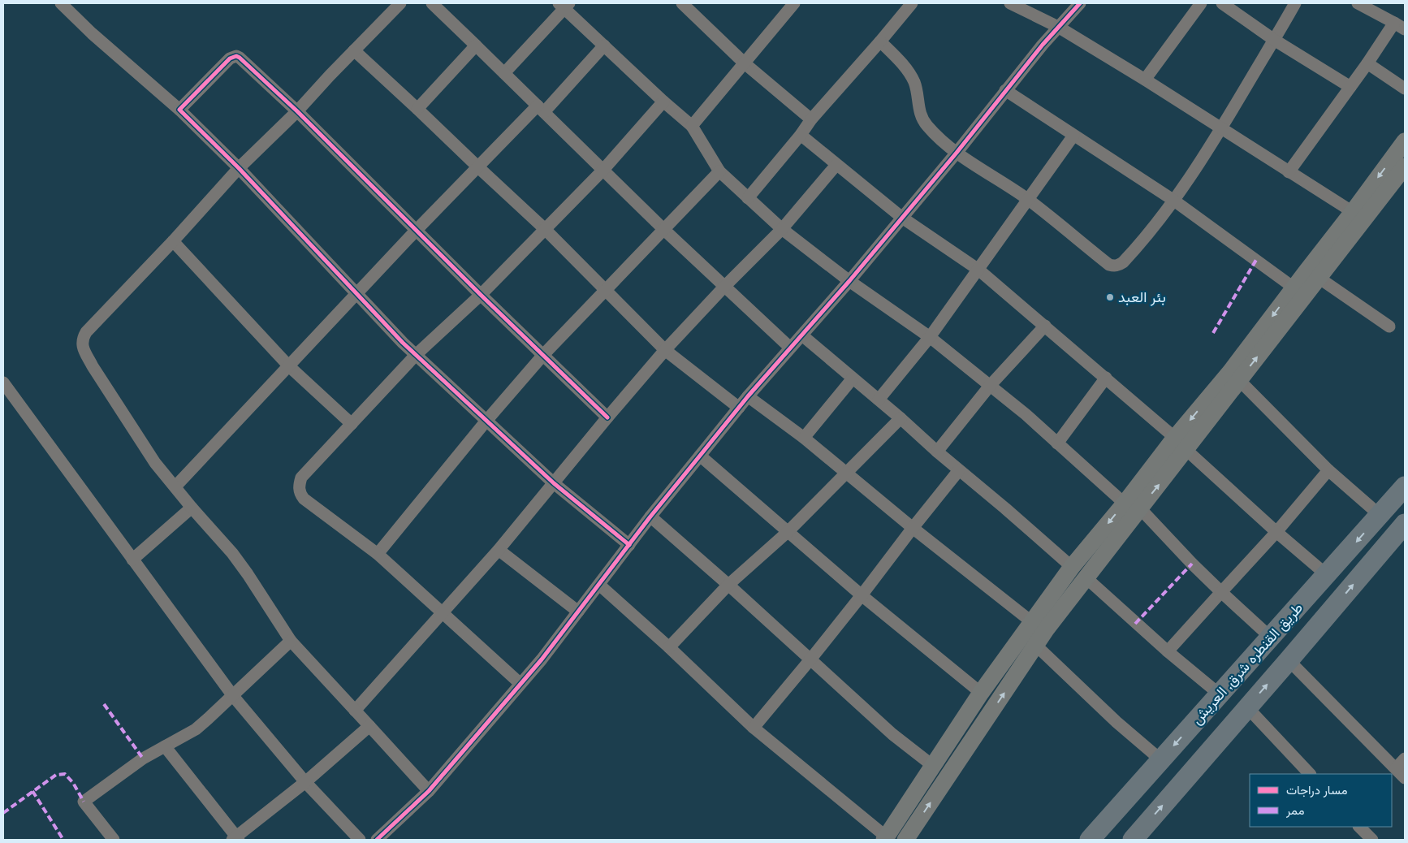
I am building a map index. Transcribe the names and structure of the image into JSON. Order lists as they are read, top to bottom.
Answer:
{
  "streets": {
    "highway": ["طريق القنطره شرق, العريش"]
  },
  "places": ["بئر العبد"],
  "legend": ["مسار دراجات", "ممر"]
}
